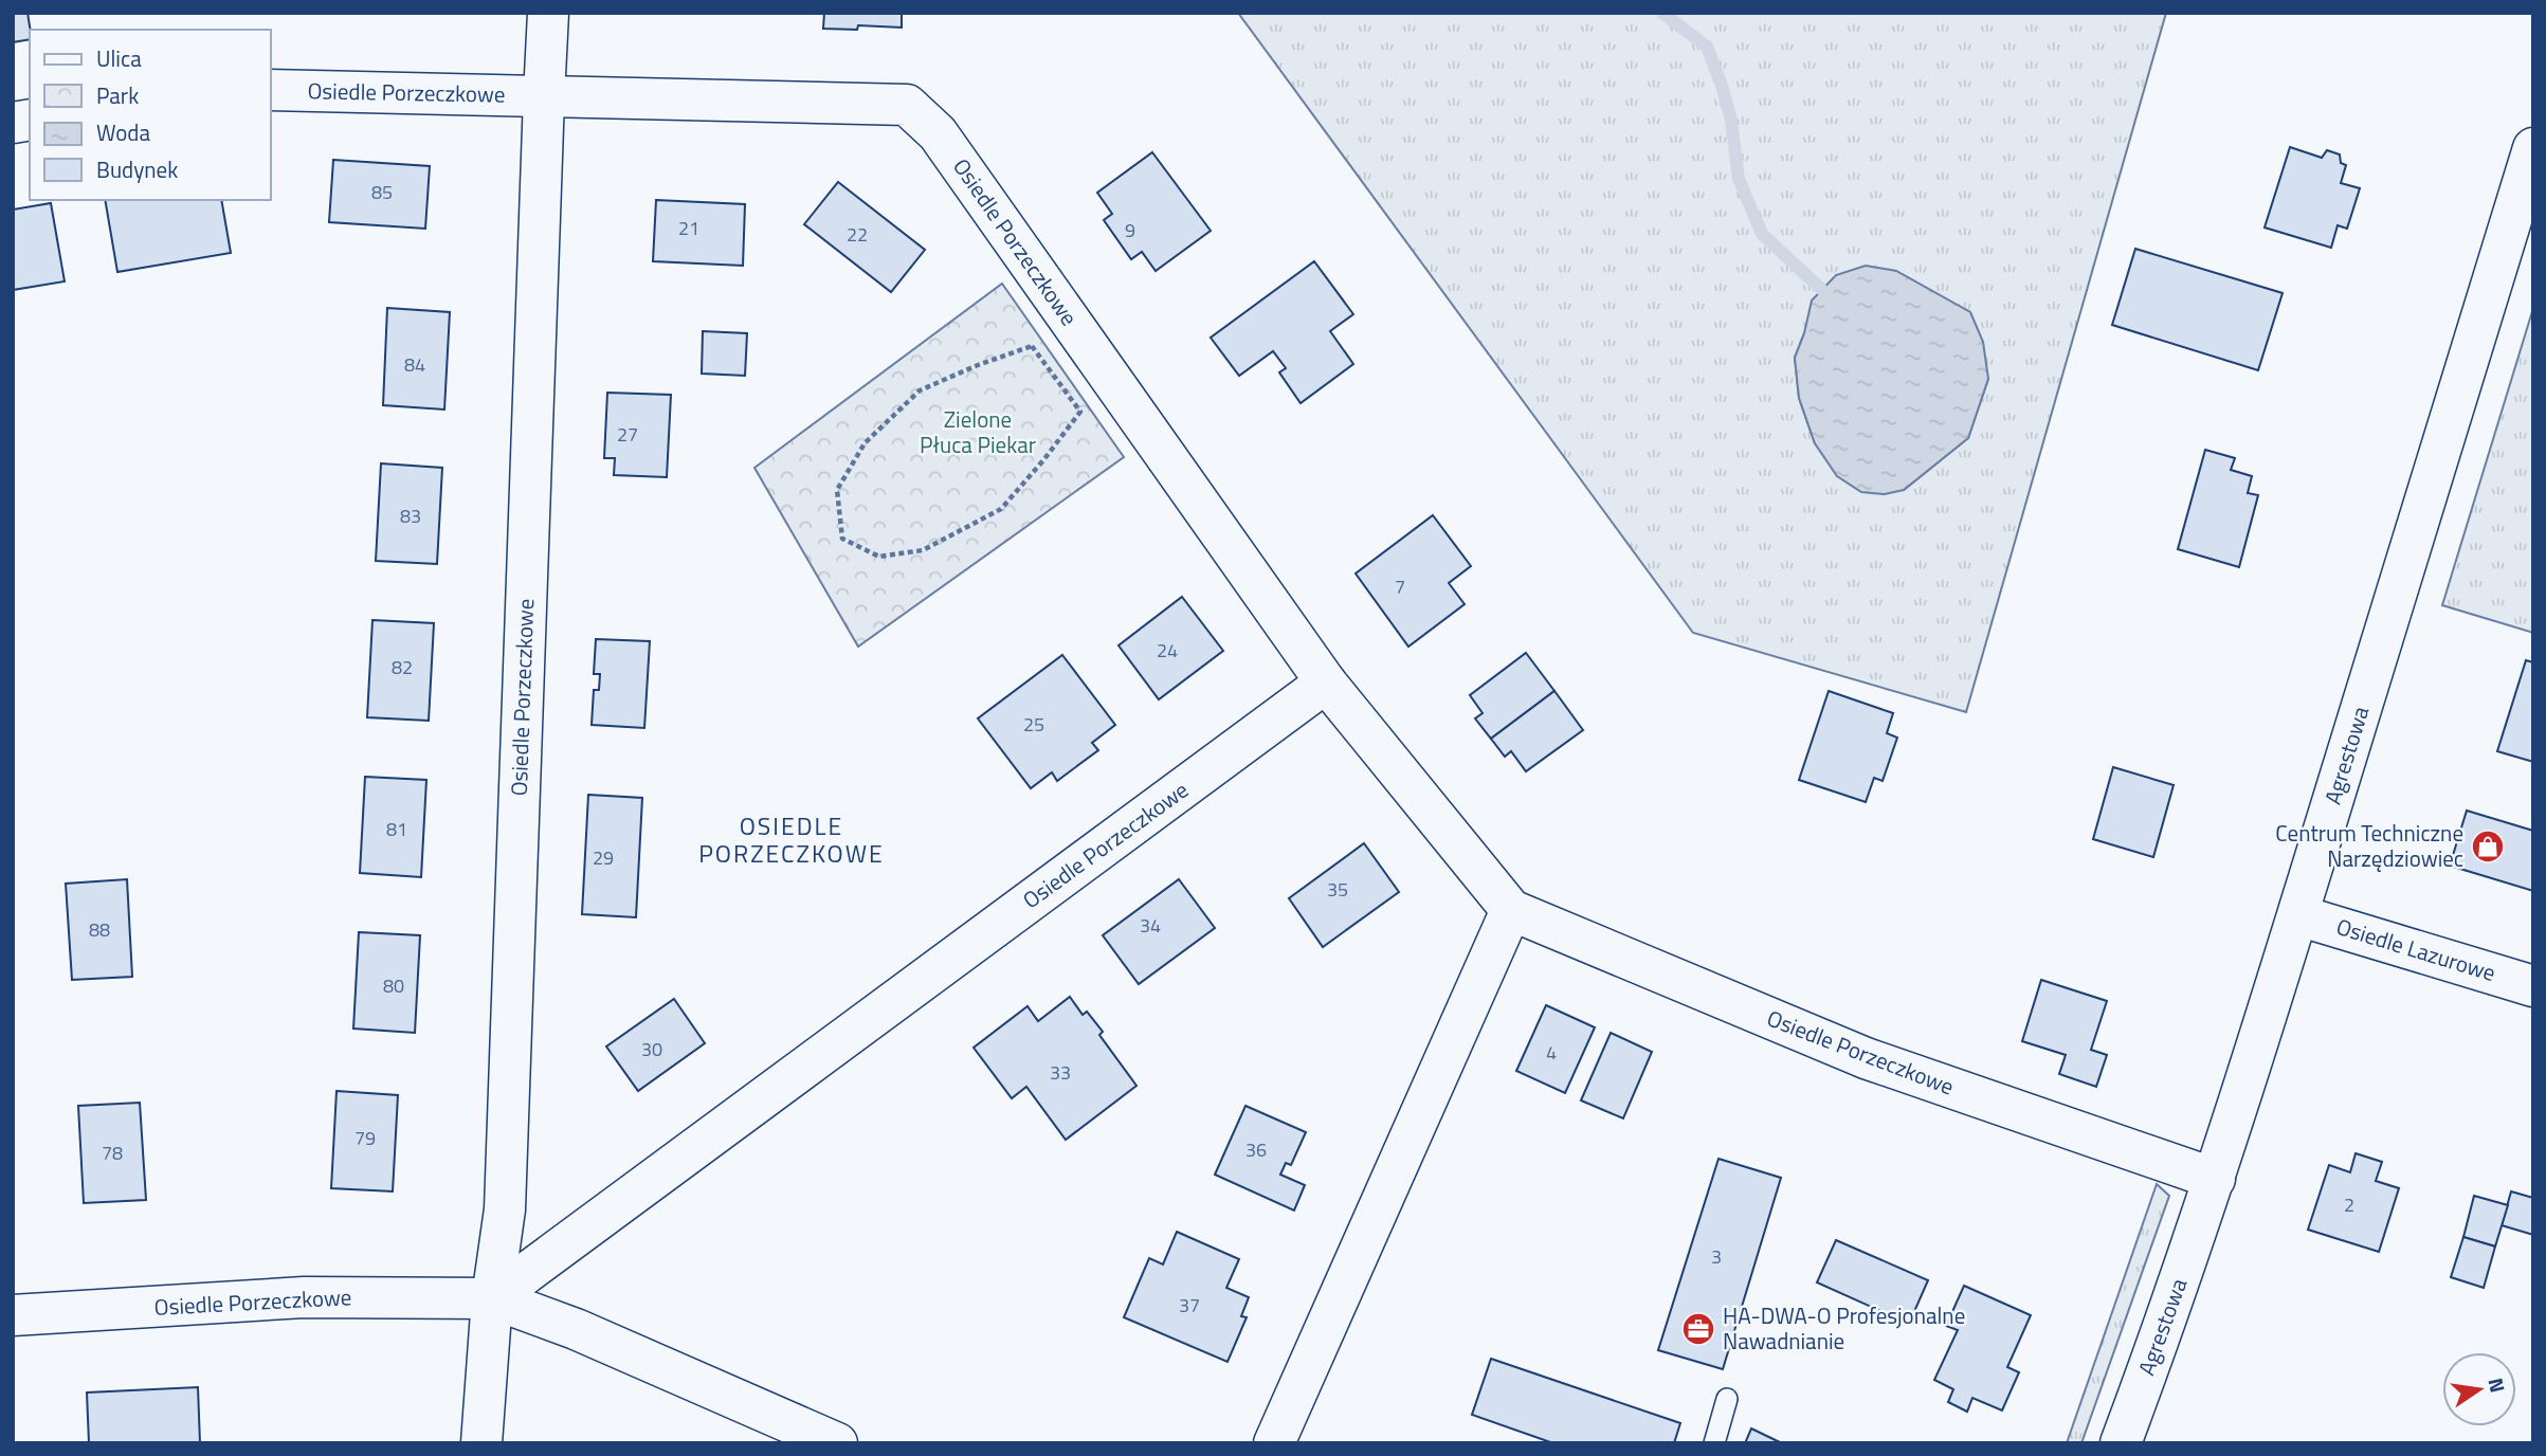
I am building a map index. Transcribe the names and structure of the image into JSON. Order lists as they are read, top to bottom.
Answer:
{
  "streets": {
    "street": ["Osiedle Porzeczkowe", "Agrestowa", "Osiedle Lazurowe"]
  },
  "crossings": [
    ["Osiedle Porzeczkowe", "Agrestowa"],
    ["Agrestowa", "Osiedle Lazurowe"]
  ],
  "districts": ["OSIEDLE PORZECZKOWE"],
  "parks": ["Zielone Płuca Piekar"],
  "places": {
    "shop": ["Centrum Techniczne Narzędziowiec"],
    "office": ["HA-DWA-O Profesjonalne Nawadnianie"]
  },
  "house_numbers": [
    "85",
    "21",
    "9",
    "22",
    "84",
    "27",
    "83",
    "7",
    "24",
    "82",
    "25",
    "81",
    "29",
    "35",
    "34",
    "88",
    "80",
    "30",
    "4",
    "33",
    "79",
    "36",
    "78",
    "2",
    "3",
    "37"
  ],
  "legend": [
    "Ulica",
    "Park",
    "Woda",
    "Budynek"
  ],
  "north": "right"
}
